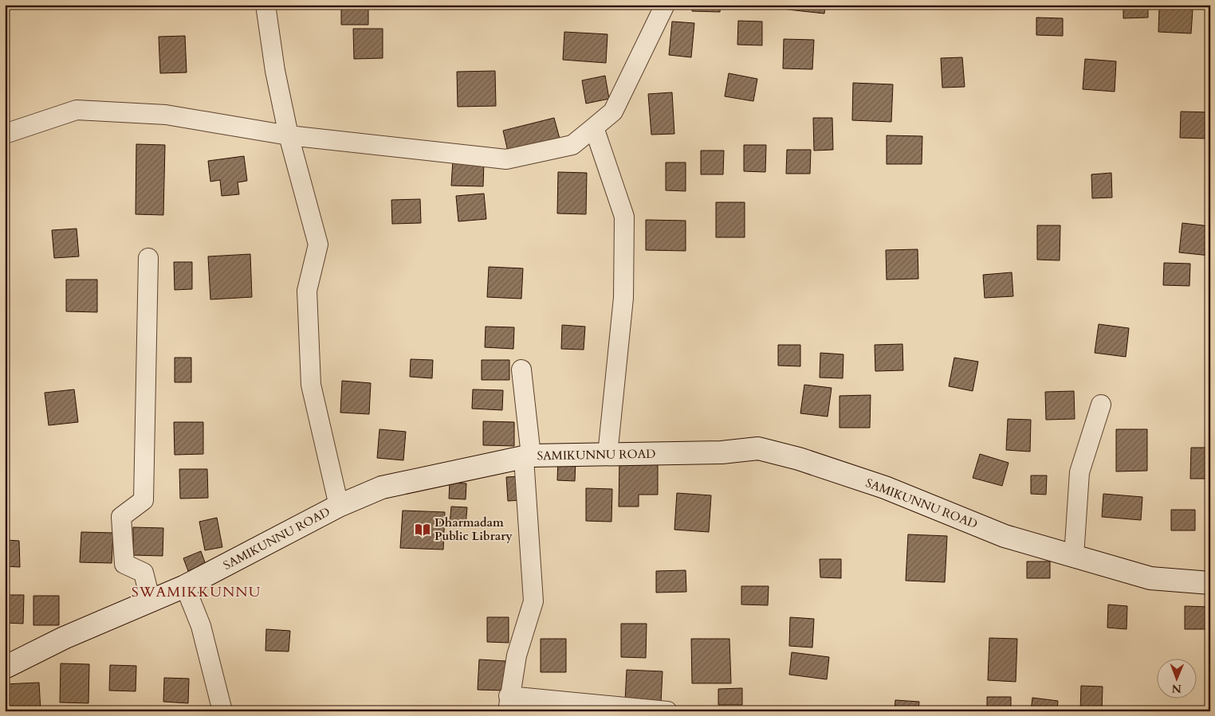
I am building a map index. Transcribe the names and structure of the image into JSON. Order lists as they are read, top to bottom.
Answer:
{
  "streets": {
    "main road": ["SAMIKUNNU ROAD"]
  },
  "districts": ["SWAMIKKUNNU"],
  "places": {
    "library": ["Dharmadam Public Library"]
  },
  "north": "bottom"
}
